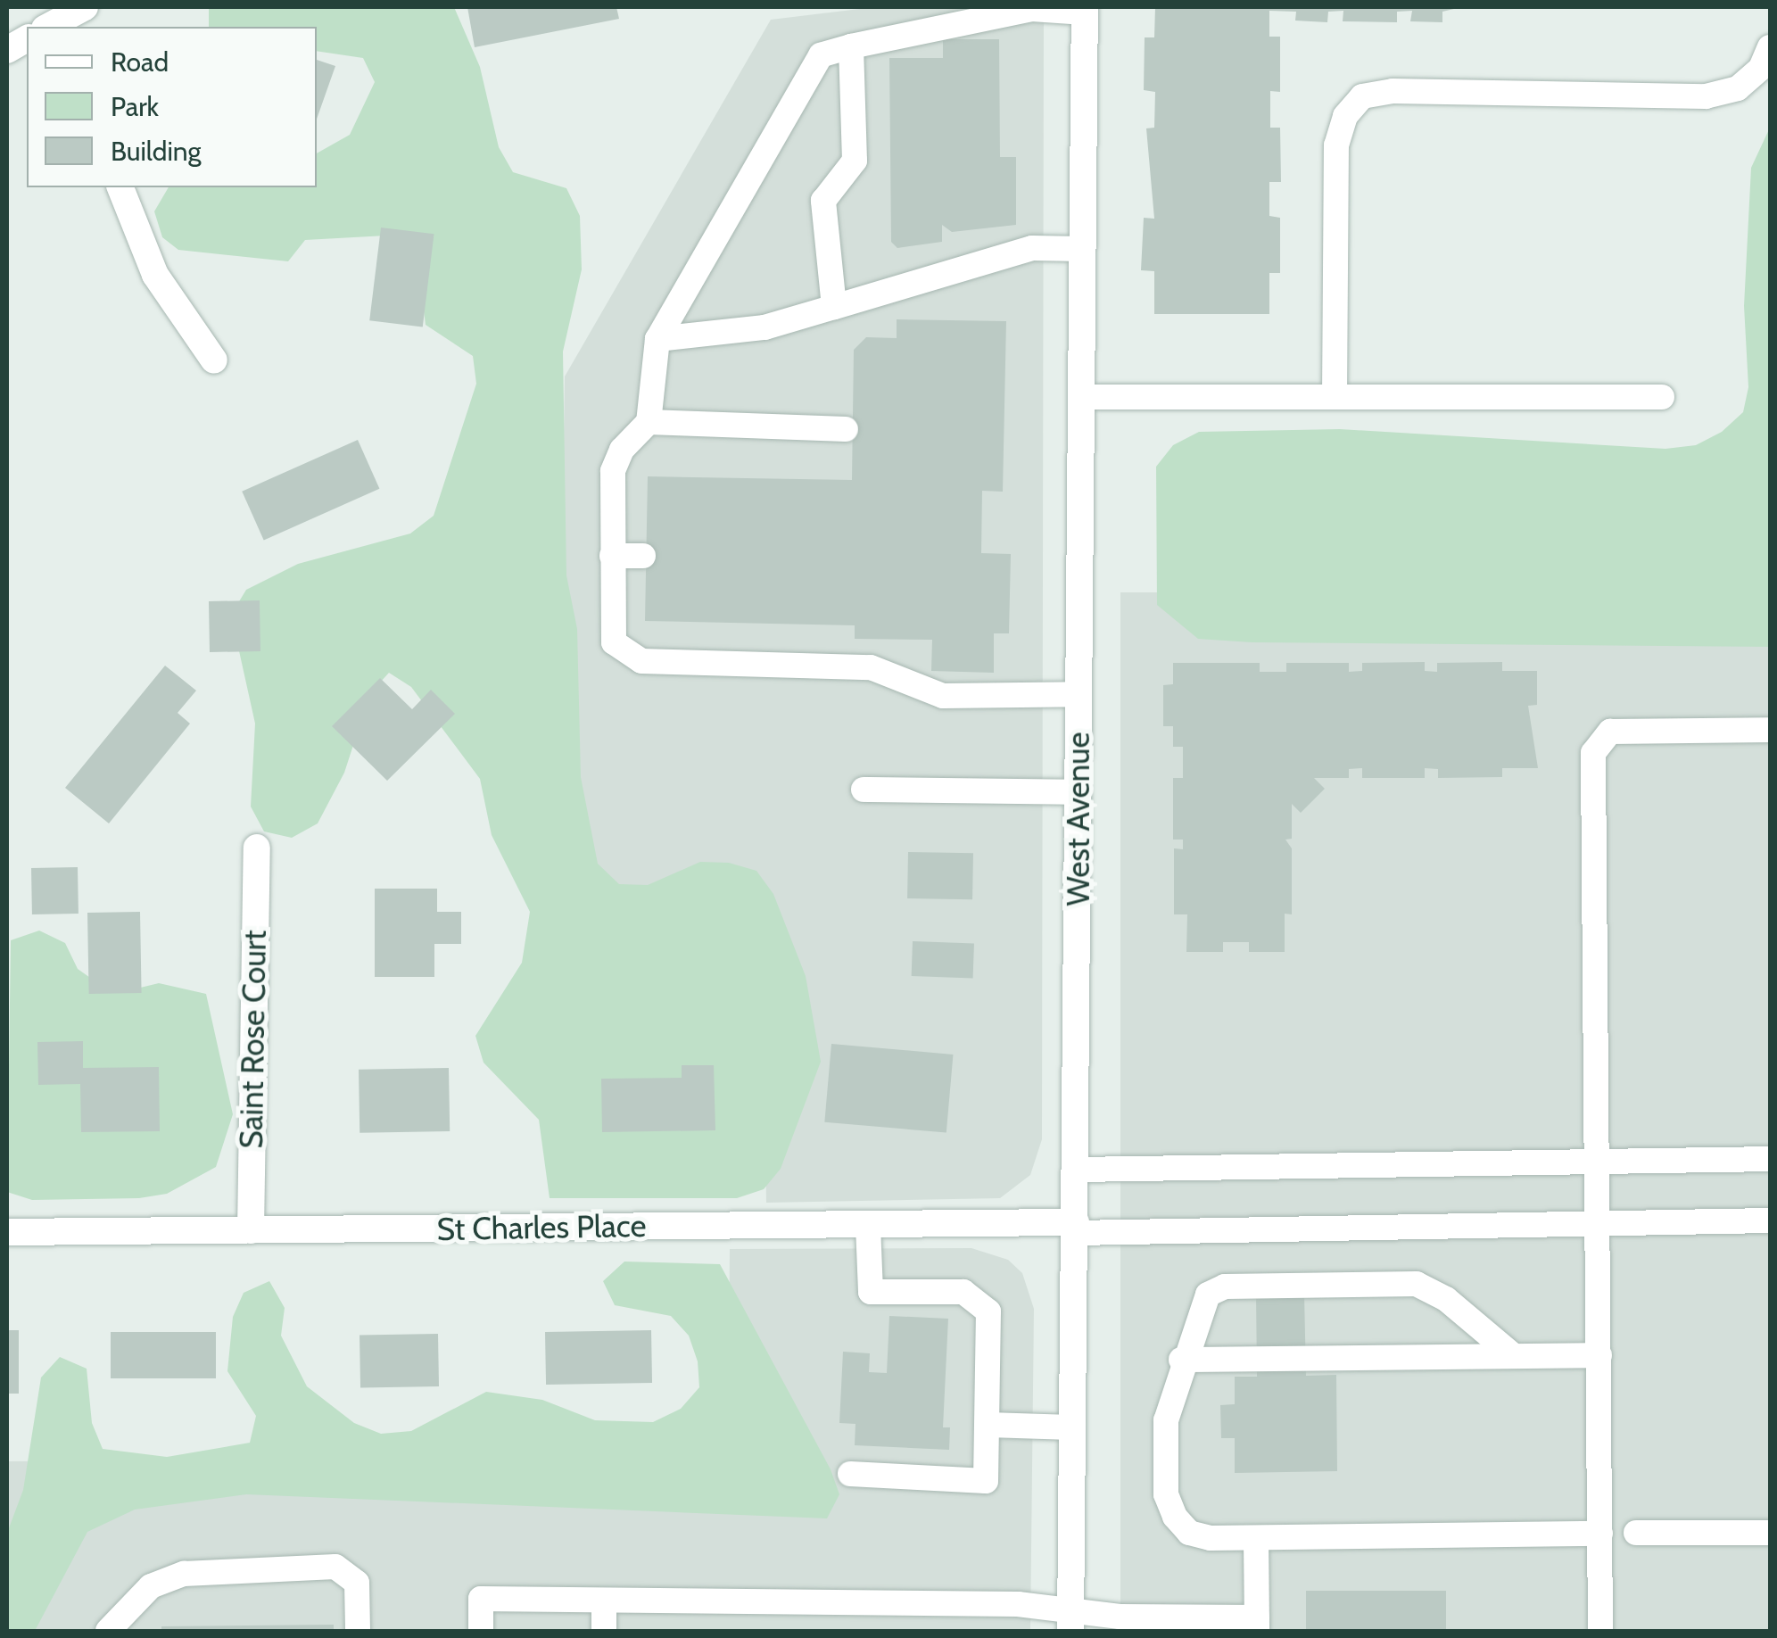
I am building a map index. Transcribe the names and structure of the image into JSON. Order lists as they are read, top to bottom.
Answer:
{
  "streets": {
    "street": ["West Avenue", "Saint Rose Court", "St Charles Place"]
  },
  "crossings": [
    ["West Avenue", "St Charles Place"],
    ["Saint Rose Court", "St Charles Place"]
  ],
  "legend": ["Road", "Park", "Building"]
}
